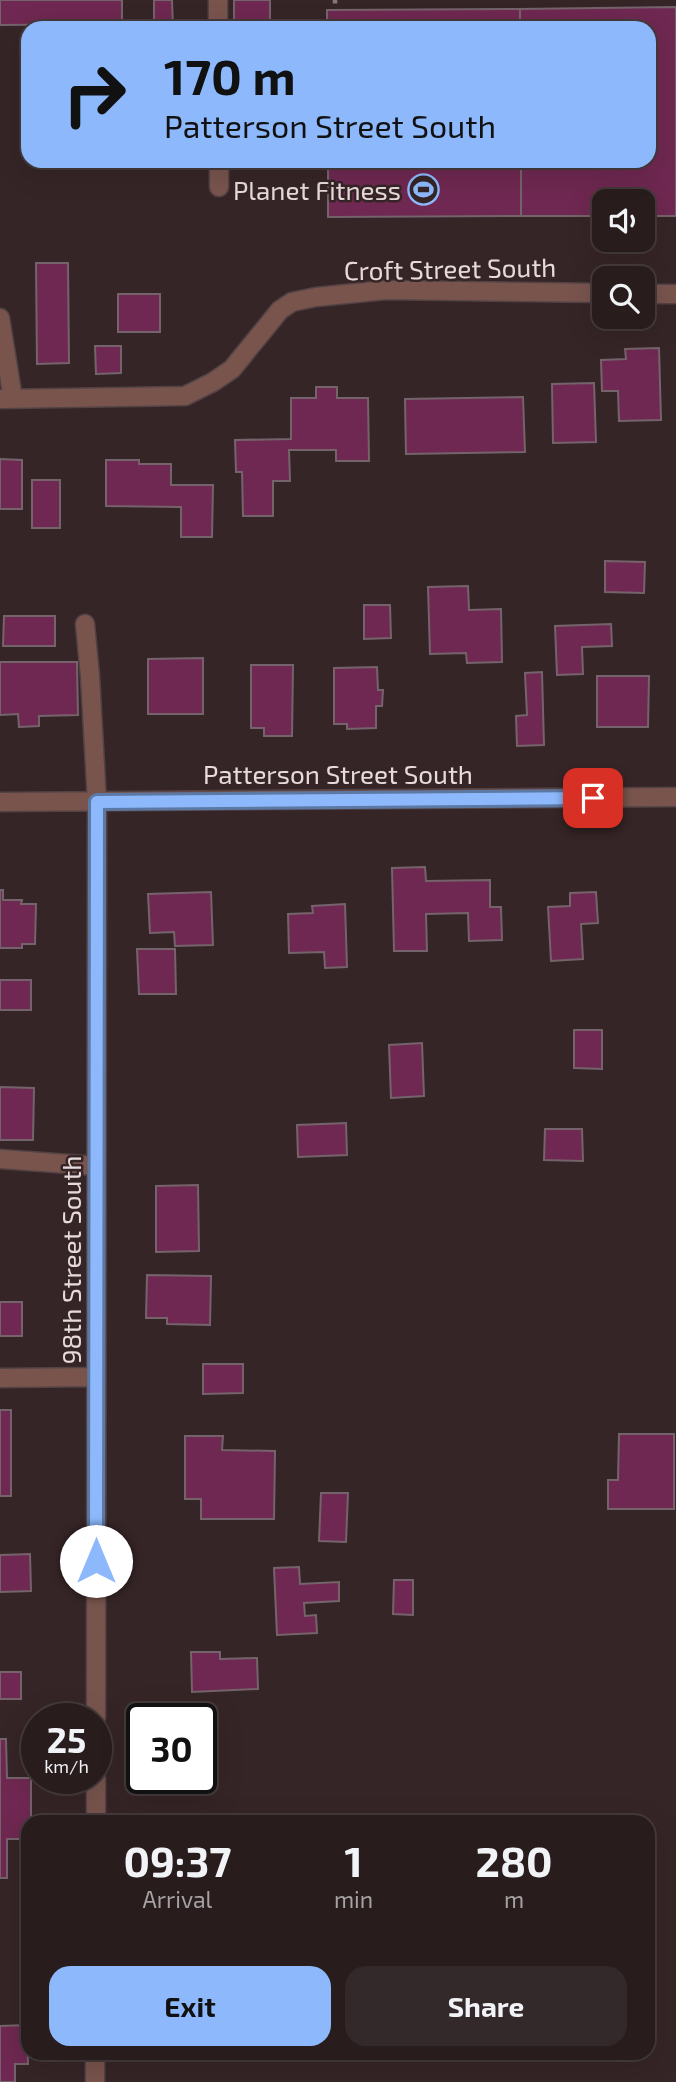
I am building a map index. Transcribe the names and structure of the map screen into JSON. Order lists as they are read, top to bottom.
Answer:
{
  "streets": {
    "street": ["Croft Street South", "Patterson Street South", "98th Street South"]
  },
  "crossings": [
    ["Patterson Street South", "98th Street South"]
  ],
  "places": {
    "sports": ["Planet Fitness"]
  },
  "page": {
    "turn": ["170 m", "Patterson Street South"],
    "speed": "25 km/h",
    "limit": "30",
    "eta": [
      "09:37",
      "Arrival",
      "1",
      "min",
      "280",
      "m"
    ],
    "buttons": ["Exit", "Share"]
  }
}
